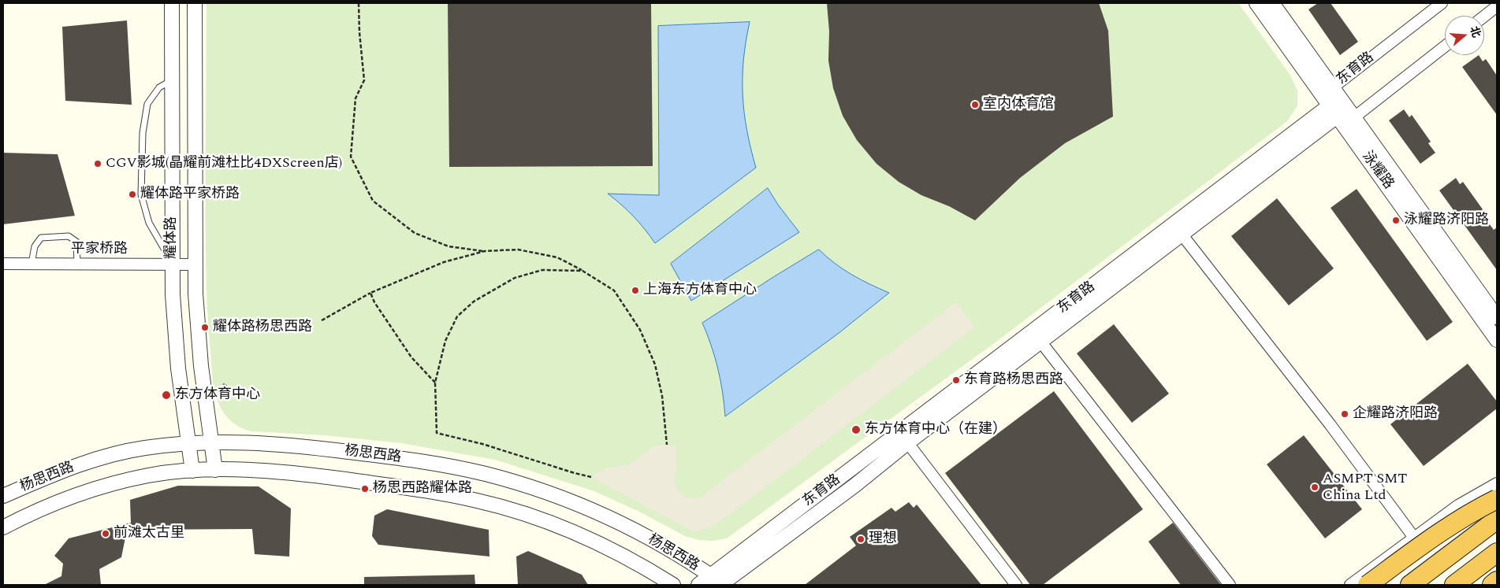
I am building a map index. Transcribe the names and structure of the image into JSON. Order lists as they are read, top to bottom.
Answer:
{
  "streets": {
    "street": [
      "东育路",
      "泳耀路",
      "耀体路",
      "平家桥路",
      "杨思西路"
    ]
  },
  "crossings": [
    ["东育路", "泳耀路"],
    ["东育路", "杨思西路"],
    ["耀体路", "平家桥路"],
    ["耀体路", "杨思西路"]
  ],
  "places": [
    "室内体育馆",
    "CGV影城(晶耀前滩杜比4DXScreen店)",
    "耀体路平家桥路",
    "泳耀路济阳路",
    "上海东方体育中心",
    "耀体路杨思西路",
    "东育路杨思西路",
    "东方体育中心",
    "企耀路济阳路",
    "东方体育中心（在建）",
    "ASMPT SMT China Ltd",
    "杨思西路耀体路",
    "前滩太古里",
    "理想"
  ],
  "north": "right"
}
